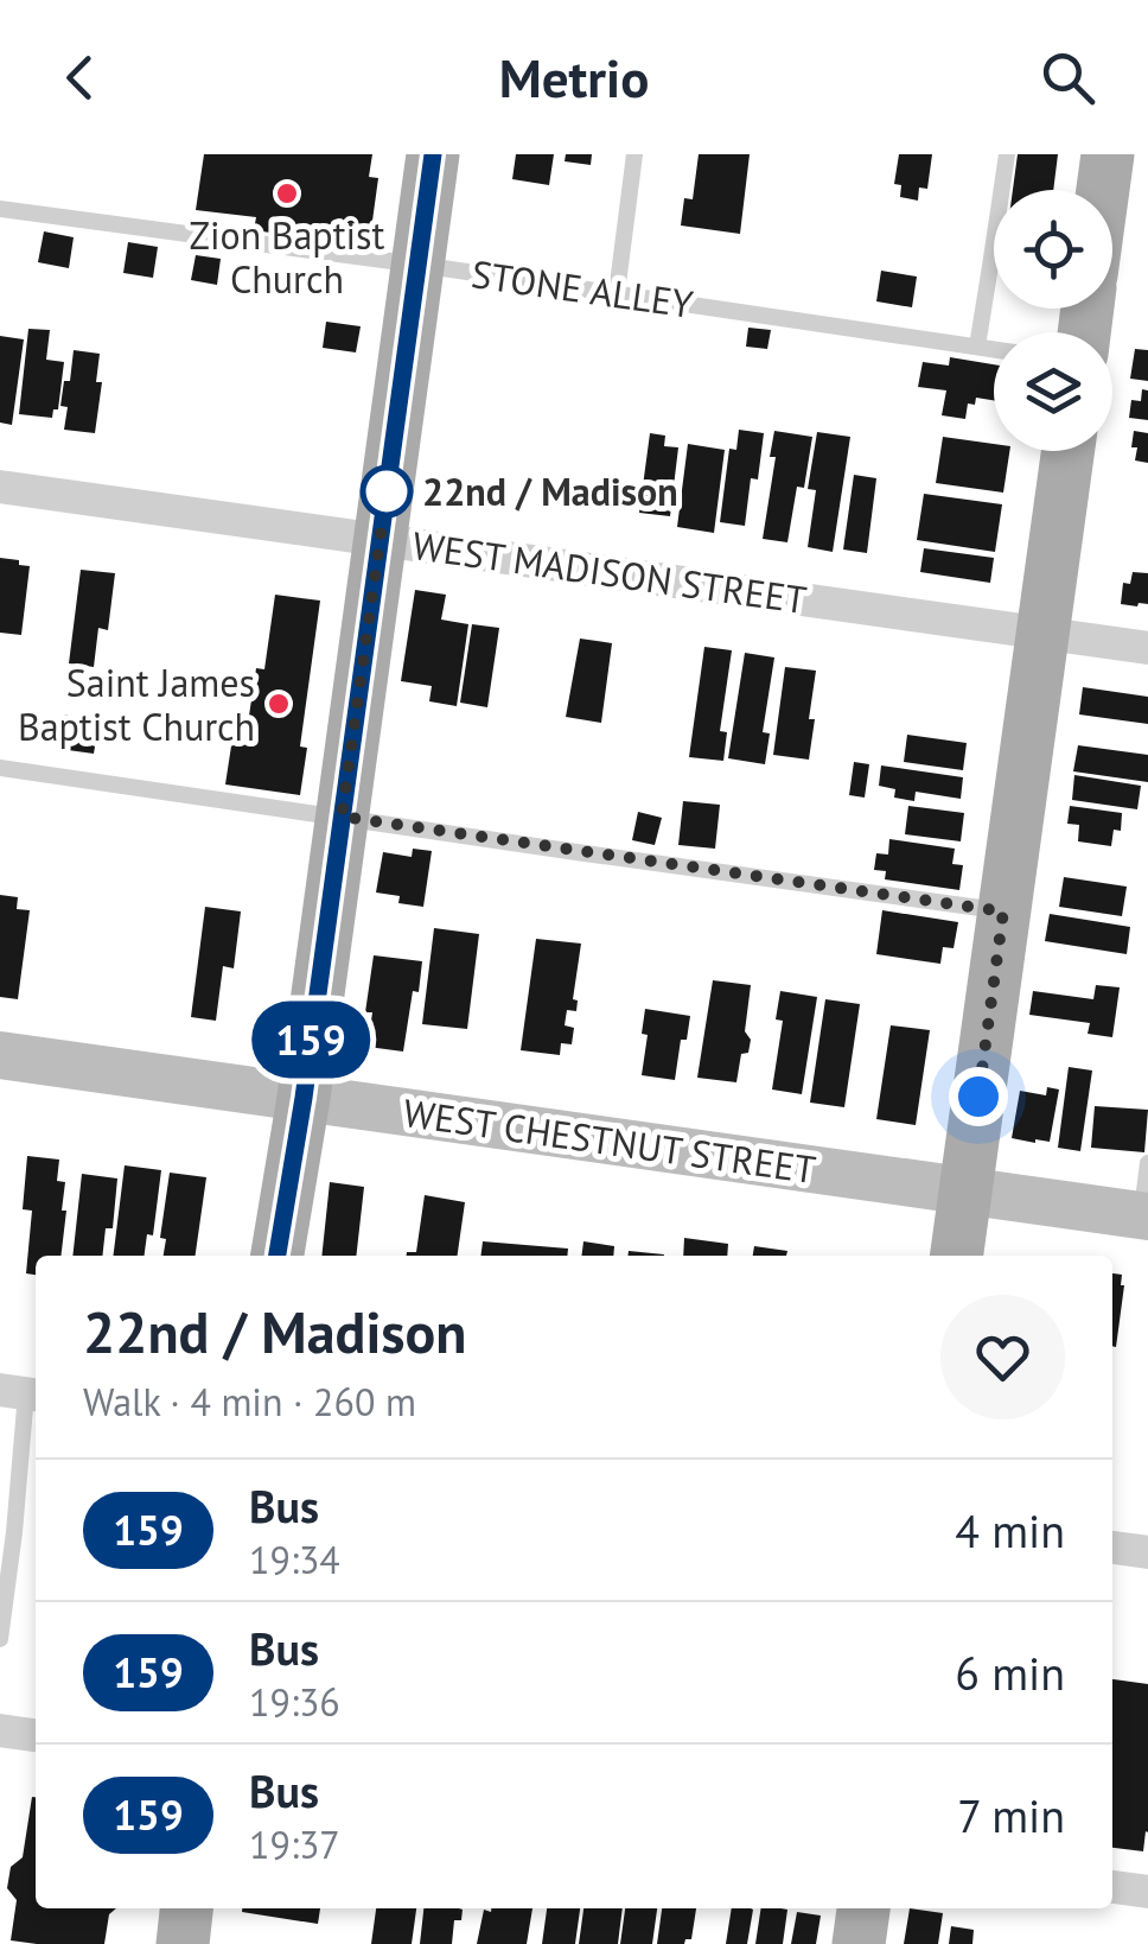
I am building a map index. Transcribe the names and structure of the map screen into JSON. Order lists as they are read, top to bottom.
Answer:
{
  "streets": {
    "main road": ["WEST CHESTNUT STREET"],
    "street": ["WEST MADISON STREET"],
    "lane": ["STONE ALLEY"]
  },
  "places": ["Zion Baptist Church", "22nd / Madison", "Saint James Baptist Church"],
  "lines": ["bus line 159"],
  "page": {
    "header": "Metrio",
    "on_map": "159",
    "heading": ["22nd / Madison", "Walk · 4 min · 260 m"],
    "list": [
      {
        "mark": "159",
        "name": "Bus",
        "note": "19:34",
        "value": "4 min"
      },
      {
        "mark": "159",
        "name": "Bus",
        "note": "19:36",
        "value": "6 min"
      },
      {
        "mark": "159",
        "name": "Bus",
        "note": "19:37",
        "value": "7 min"
      }
    ]
  }
}
